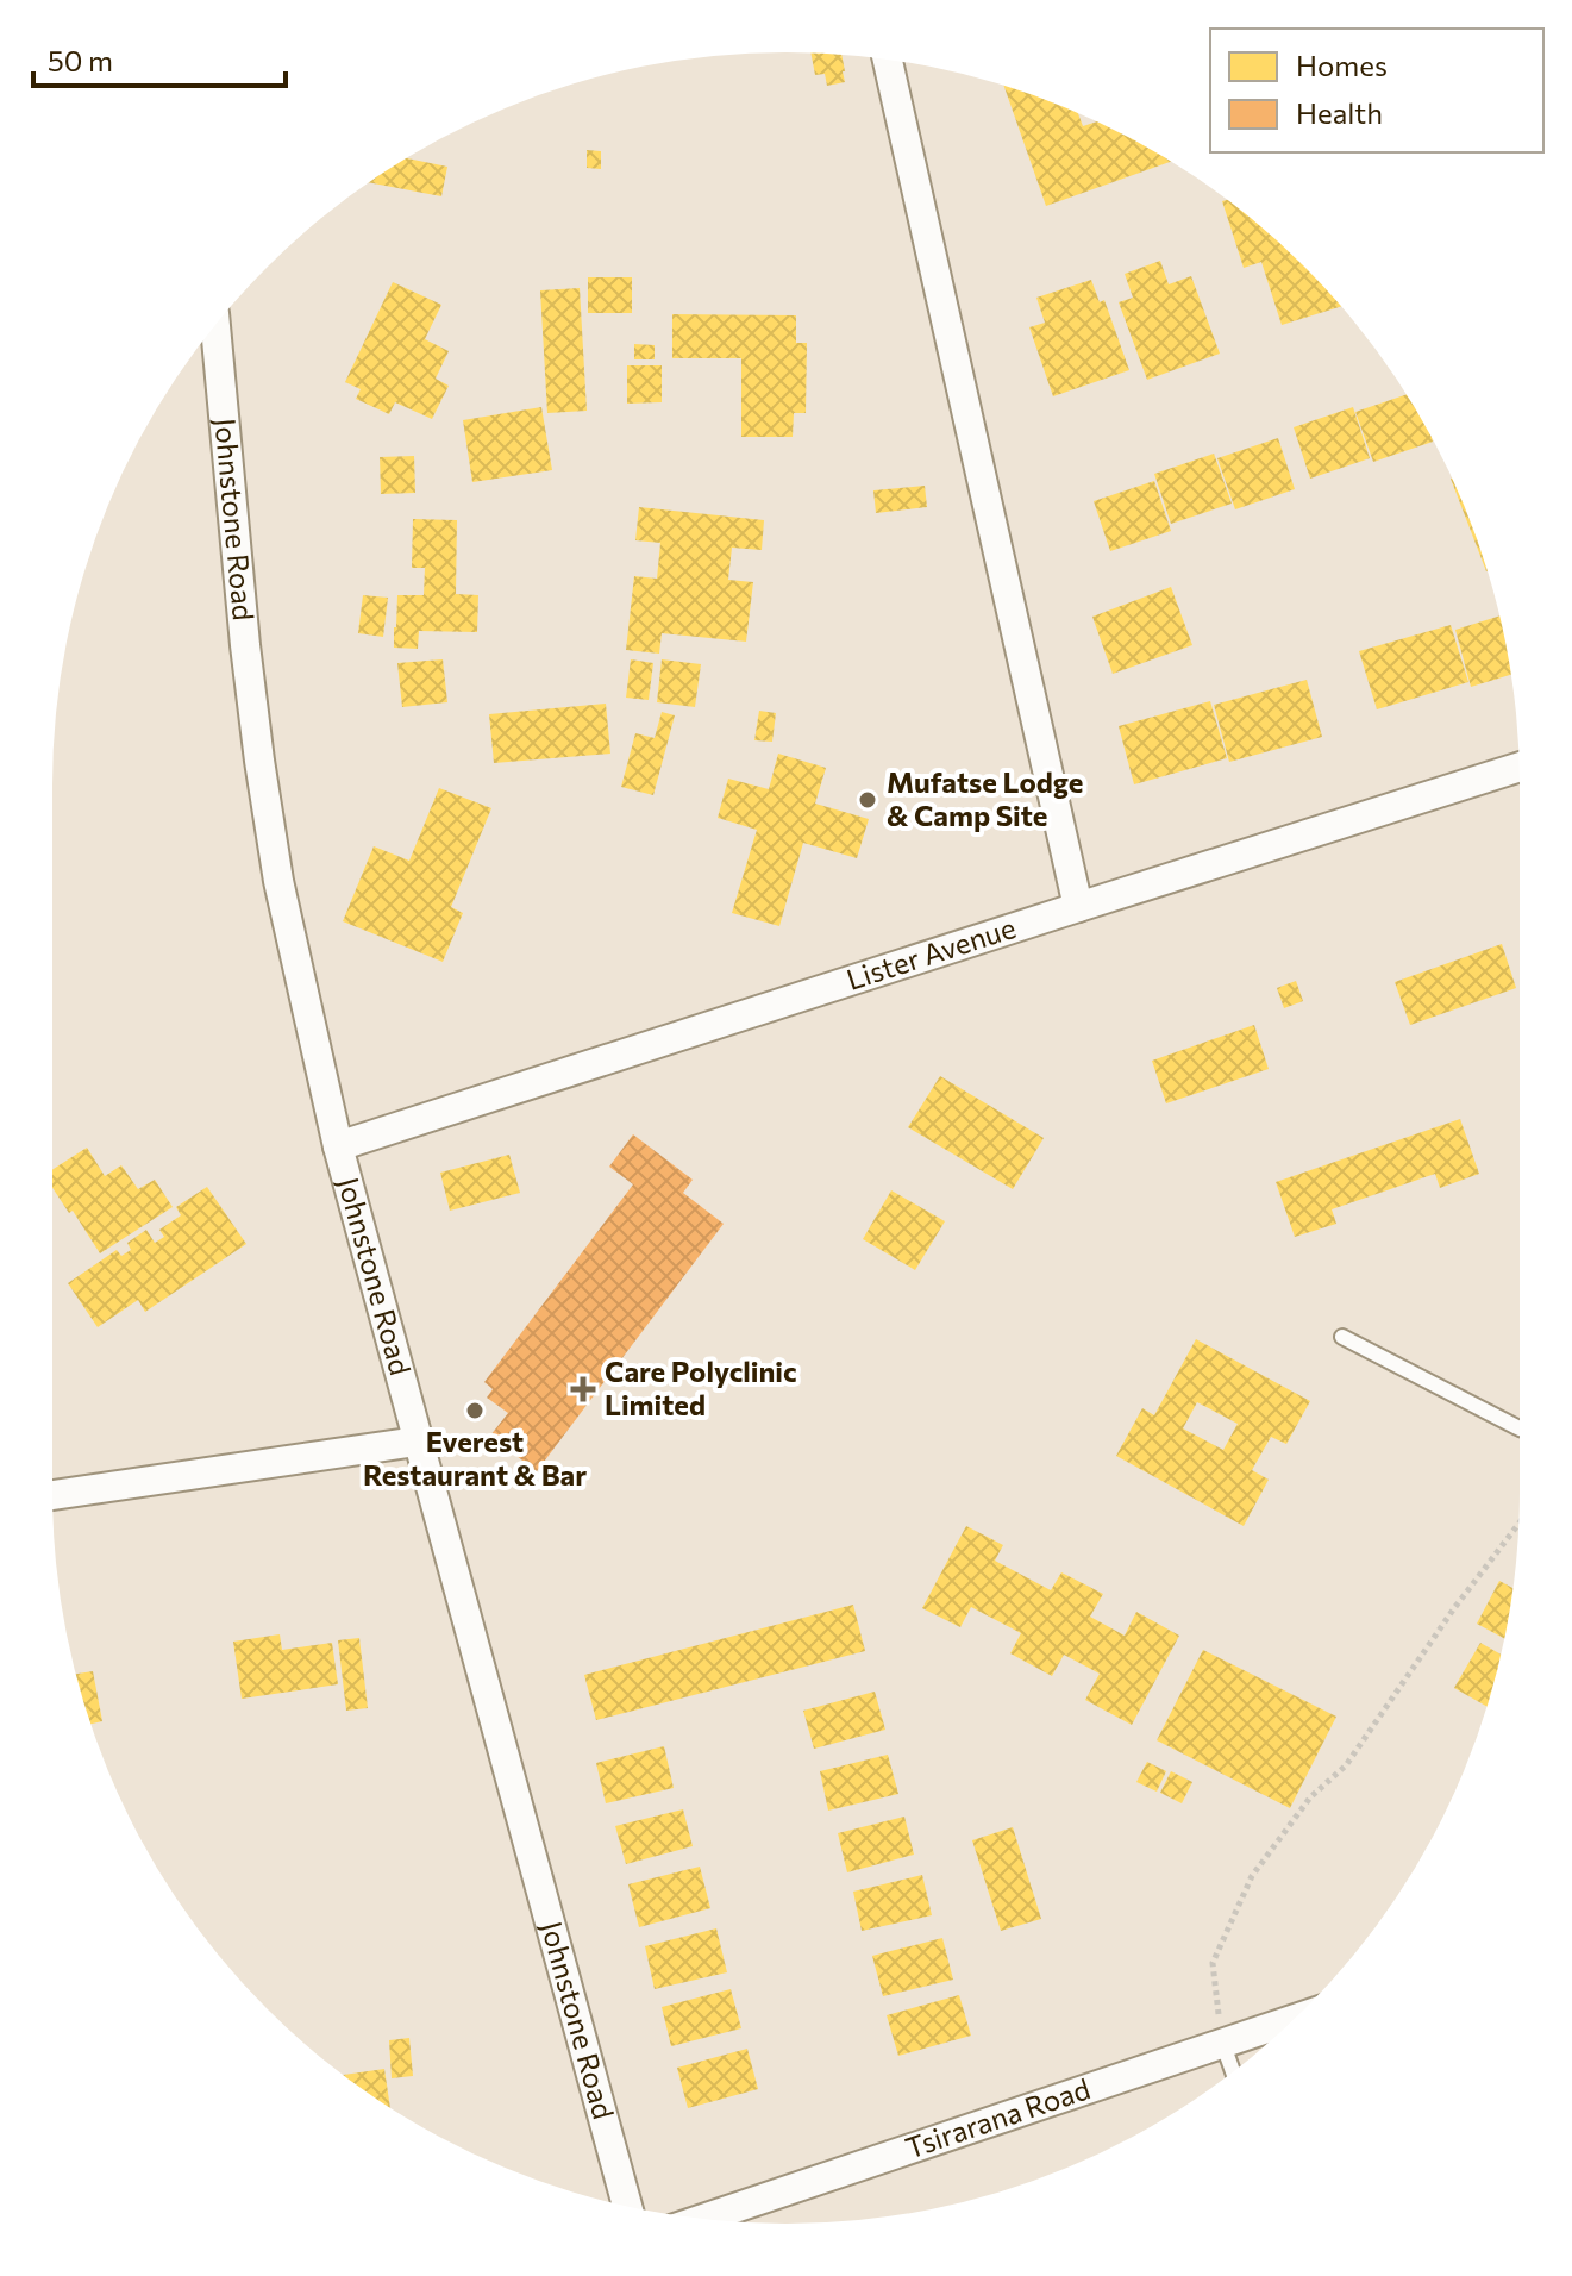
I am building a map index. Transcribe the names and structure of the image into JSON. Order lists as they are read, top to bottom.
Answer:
{
  "streets": {
    "street": ["Johnstone Road", "Lister Avenue", "Tsirarana Road"]
  },
  "crossings": [
    ["Johnstone Road", "Lister Avenue"]
  ],
  "places": {
    "other": ["Mufatse Lodge & Camp Site", "Everest Restaurant & Bar"],
    "health": ["Care Polyclinic Limited"]
  },
  "legend": ["Homes", "Health"],
  "scale_bar": "50 m"
}
